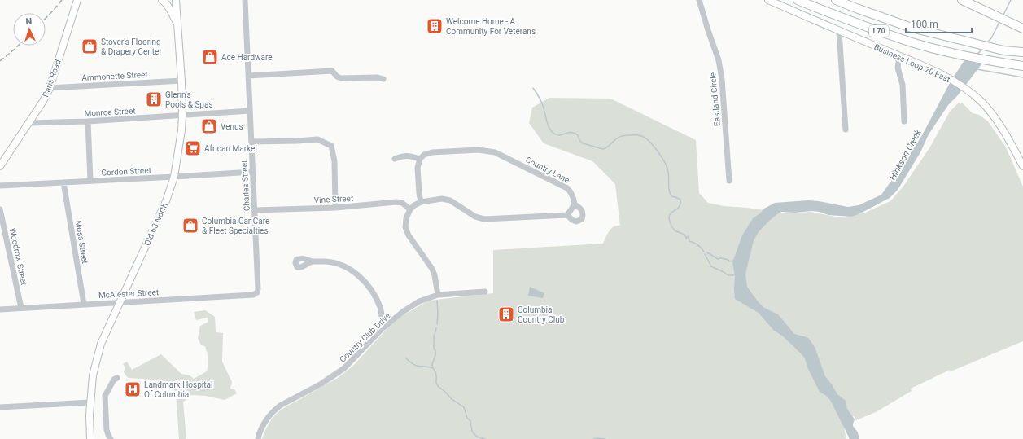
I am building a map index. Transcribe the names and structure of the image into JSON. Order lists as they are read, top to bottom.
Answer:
{
  "streets": {
    "highway": ["I 70"],
    "main road": ["Business Loop 70 East", "Paris Road", "Old 63 North"],
    "street": [
      "Ammonette Street",
      "Eastland Circle",
      "Monroe Street",
      "Country Lane",
      "Gordon Street",
      "Charles Street",
      "Vine Street",
      "Moss Street",
      "Woodrow Street",
      "McAlester Street",
      "Country Club Drive"
    ]
  },
  "crossings": [
    ["Ammonette Street", "Paris Road"],
    ["Ammonette Street", "Old 63 North"],
    ["Paris Road", "Monroe Street"],
    ["Monroe Street", "Charles Street"],
    ["Monroe Street", "Old 63 North"],
    ["Gordon Street", "Charles Street"],
    ["Gordon Street", "Old 63 North"],
    ["Gordon Street", "Moss Street"],
    ["Charles Street", "Vine Street"],
    ["Charles Street", "McAlester Street"],
    ["Old 63 North", "McAlester Street"],
    ["Moss Street", "McAlester Street"],
    ["Woodrow Street", "McAlester Street"]
  ],
  "water": ["Hinkson Creek"],
  "places": {
    "building": ["Welcome Home - A Community For Veterans", "Glenn's Pools & Spas", "Columbia Country Club"],
    "shop": [
      "Stover's Flooring & Drapery Center",
      "Ace Hardware",
      "Venus",
      "Columbia Car Care & Fleet Specialties"
    ],
    "supermarket": ["African Market"],
    "hospital": ["Landmark Hospital Of Columbia"]
  },
  "scale_bar": "100 m",
  "north": "top"
}
